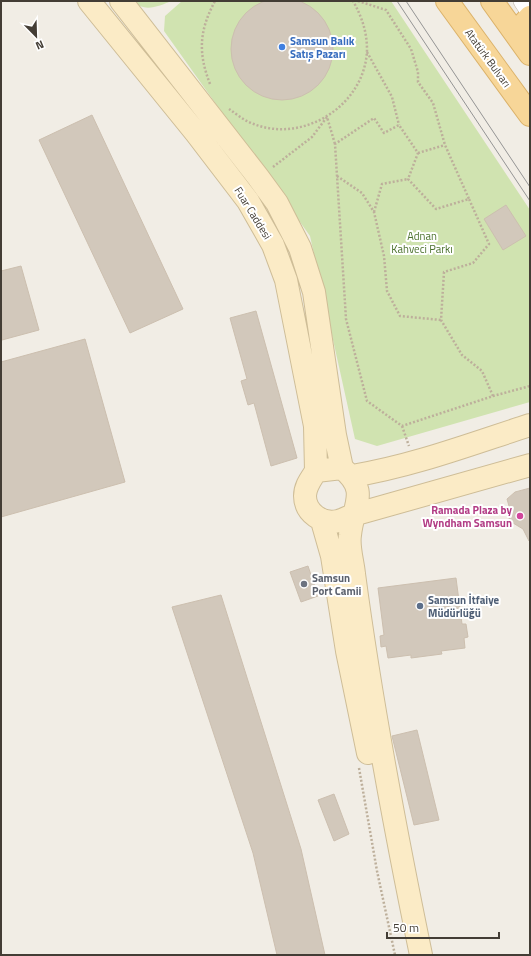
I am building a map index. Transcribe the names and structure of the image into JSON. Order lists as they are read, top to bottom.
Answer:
{
  "streets": {
    "main road": ["Atatürk Bulvarı"],
    "street": ["Fuar Caddesi"]
  },
  "parks": ["Adnan Kahveci Parkı"],
  "places": [
    "Samsun Balık Satış Pazarı",
    "Ramada Plaza by Wyndham Samsun",
    "Samsun Port Camii",
    "Samsun İtfaiye Müdürlüğü"
  ],
  "scale_bar": "50 m",
  "north": "bottom right"
}
